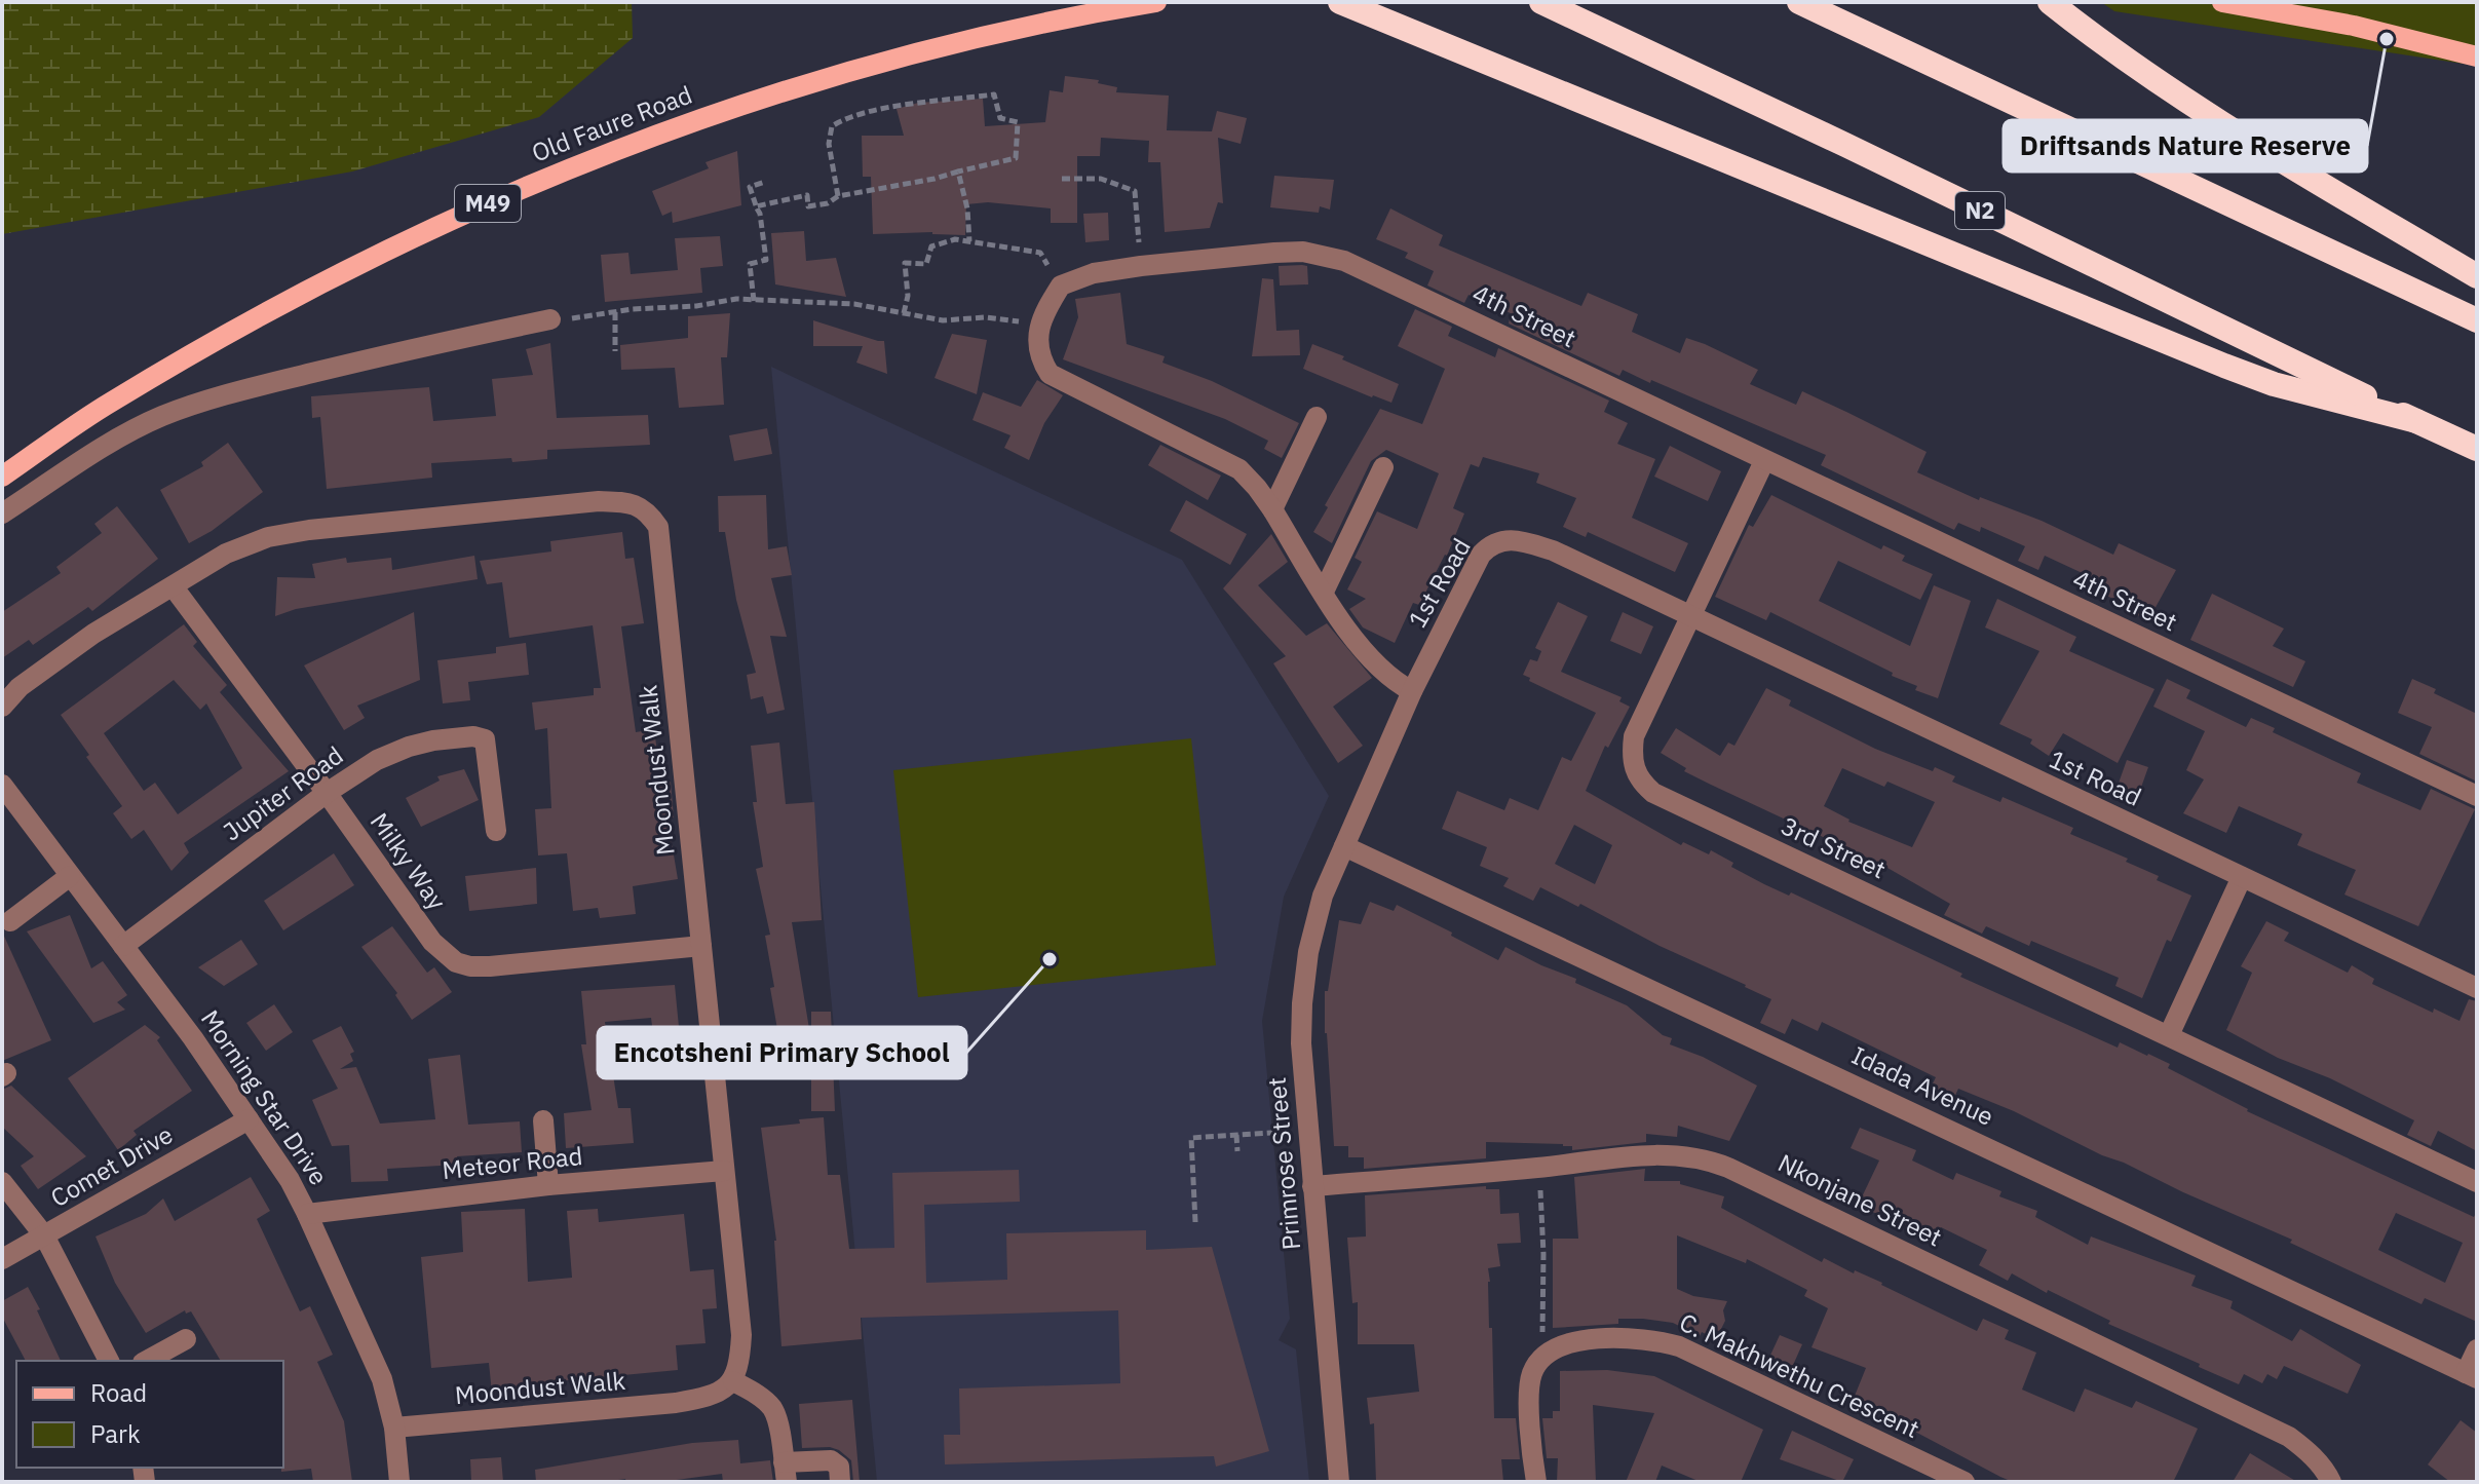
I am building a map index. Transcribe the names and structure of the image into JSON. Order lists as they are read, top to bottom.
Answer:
{
  "streets": {
    "highway": ["N2"],
    "main road": ["Old Faure Road", "M49"],
    "street": [
      "4th Street",
      "1st Road",
      "Moondust Walk",
      "Jupiter Road",
      "3rd Street",
      "Milky Way",
      "Idada Avenue",
      "Morning Star Drive",
      "Meteor Road",
      "Primrose Street",
      "Comet Drive",
      "Nkonjane Street",
      "C. Makhwethu Crescent"
    ]
  },
  "crossings": [
    ["1st Road", "3rd Street"],
    ["1st Road", "Idada Avenue"],
    ["1st Road", "Primrose Street"],
    ["Moondust Walk", "Milky Way"],
    ["Moondust Walk", "Morning Star Drive"],
    ["Moondust Walk", "Meteor Road"],
    ["Jupiter Road", "Milky Way"],
    ["Jupiter Road", "Morning Star Drive"],
    ["Idada Avenue", "Primrose Street"],
    ["Morning Star Drive", "Meteor Road"],
    ["Morning Star Drive", "Comet Drive"],
    ["Primrose Street", "Nkonjane Street"]
  ],
  "places": ["Driftsands Nature Reserve", "Encotsheni Primary School"],
  "legend": ["Road", "Park"]
}
